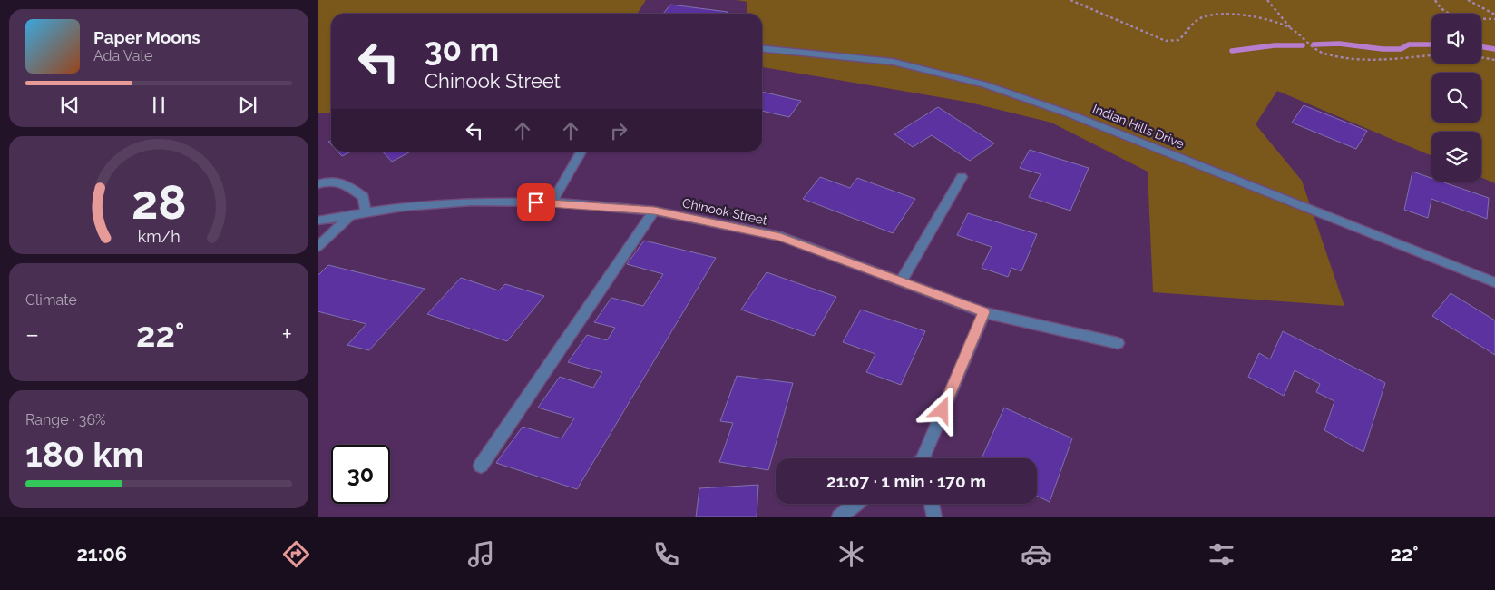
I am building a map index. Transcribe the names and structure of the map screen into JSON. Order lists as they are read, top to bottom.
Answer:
{
  "streets": {
    "street": ["Indian Hills Drive", "Chinook Street"]
  },
  "page": {
    "turn": ["30 m", "Chinook Street"],
    "song": ["Paper Moons", "Ada Vale"],
    "tile": [
      "Climate",
      ["Range · 36%", "180 km"]
    ],
    "heat": ["−", "22°", "+"],
    "limit": "30",
    "trip": "21:07 · 1 min · 170 m",
    "tabs": ["21:06", "22°"],
    "gauge": ["28", "km/h"]
  }
}
